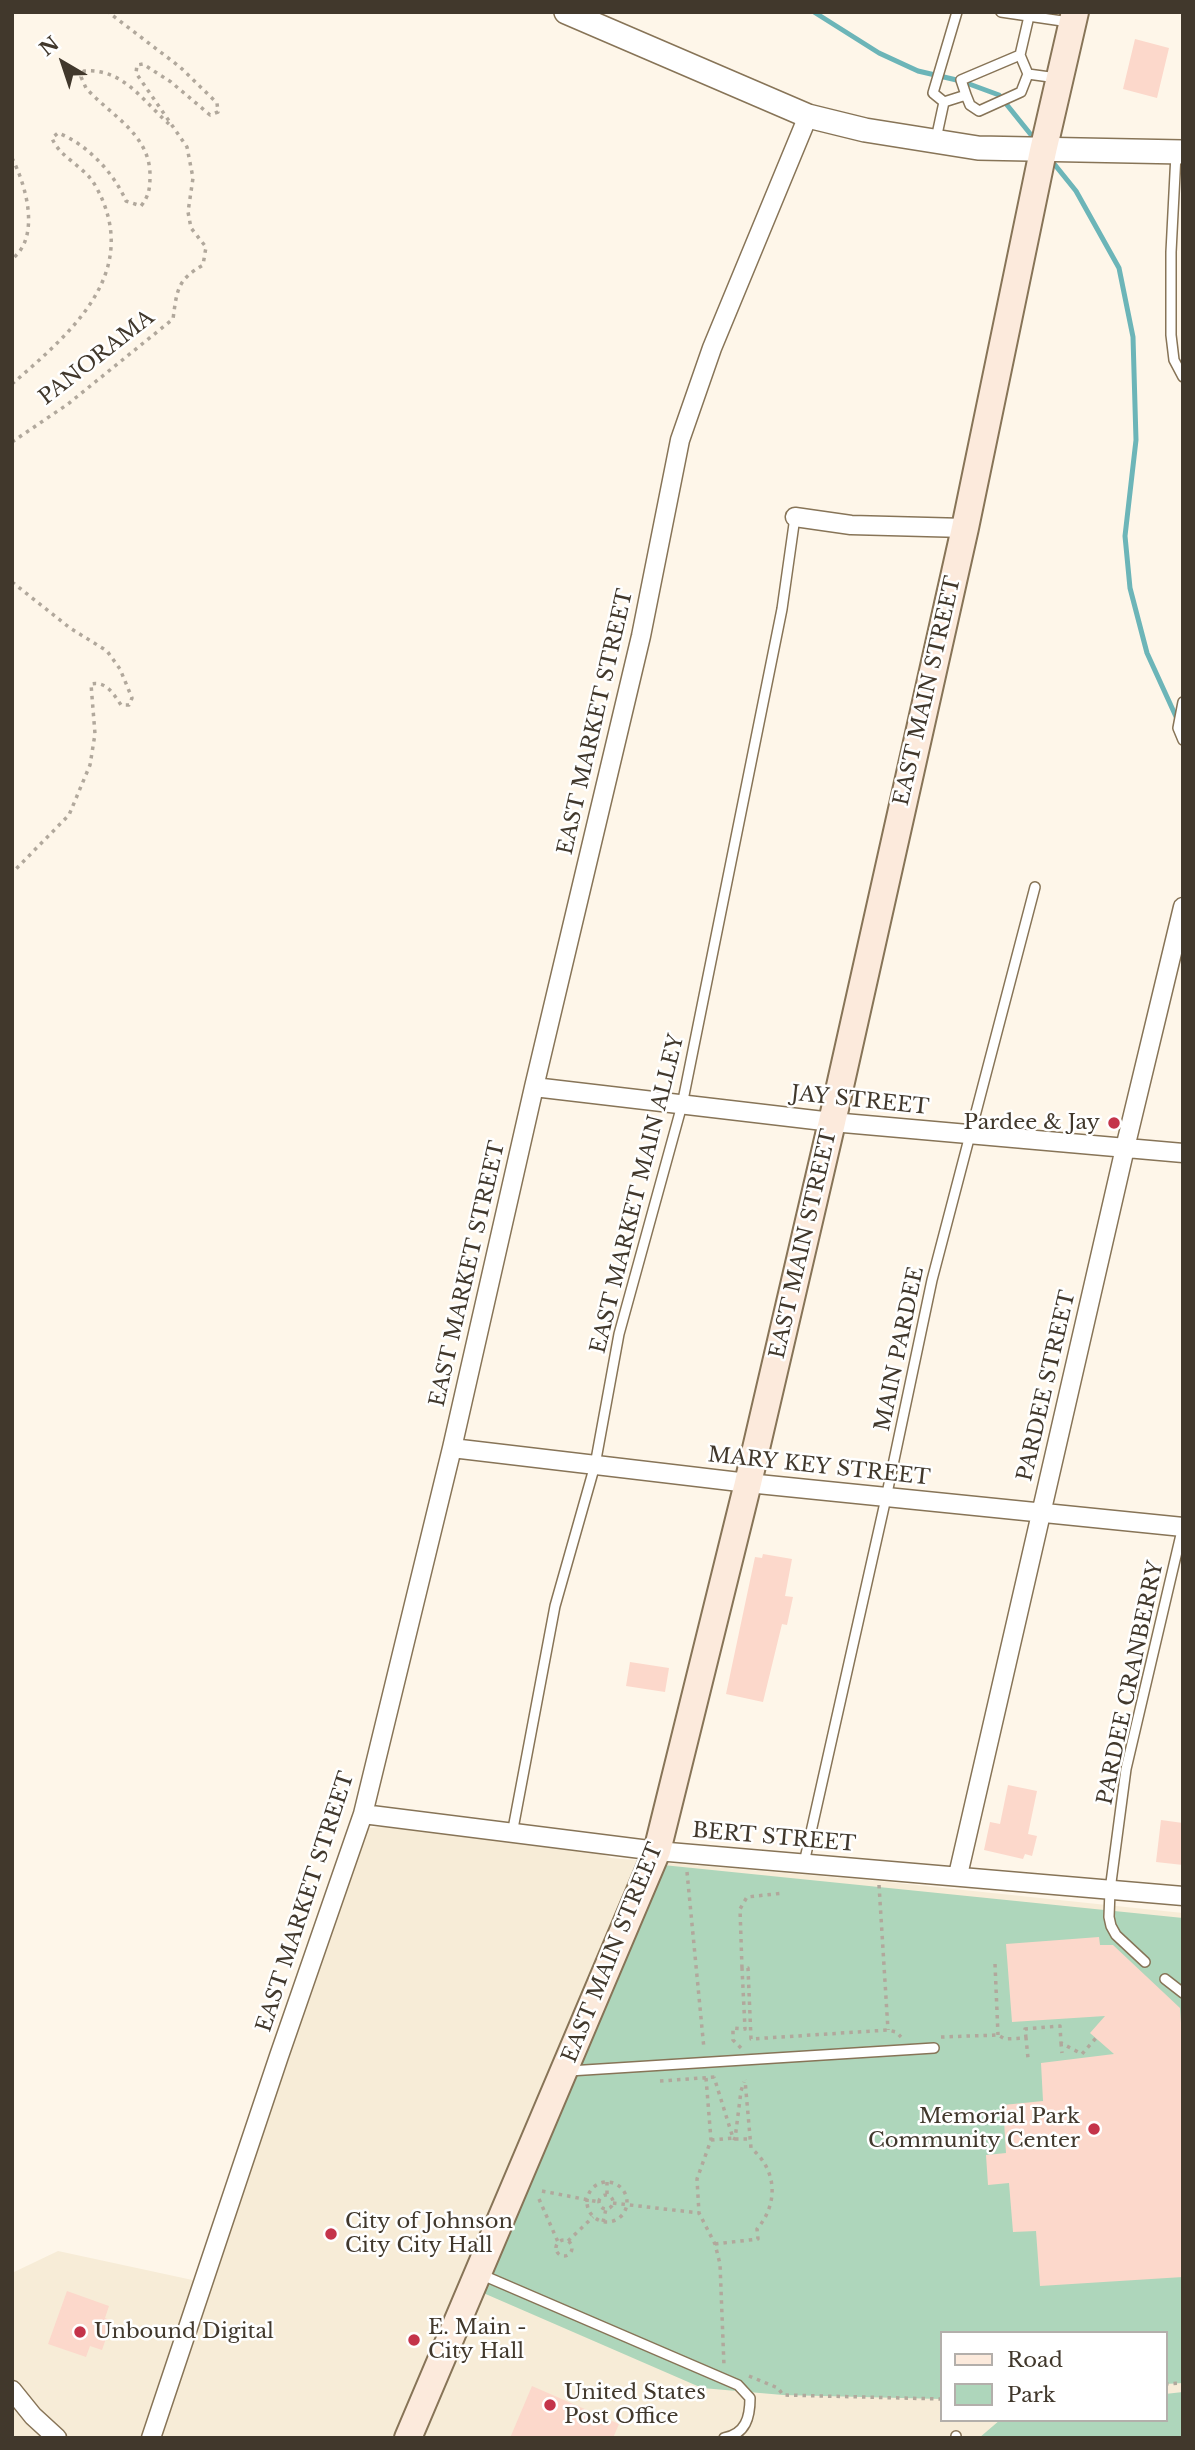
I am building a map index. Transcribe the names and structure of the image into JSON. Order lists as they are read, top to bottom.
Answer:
{
  "streets": {
    "main road": ["EAST MAIN STREET"],
    "street": [
      "EAST MARKET STREET",
      "JAY STREET",
      "PARDEE STREET",
      "MARY KEY STREET",
      "BERT STREET"
    ],
    "lane": ["EAST MARKET MAIN ALLEY", "MAIN PARDEE", "PARDEE CRANBERRY"],
    "path": ["PANORAMA"]
  },
  "crossings": [
    ["EAST MAIN STREET", "JAY STREET"],
    ["EAST MAIN STREET", "MARY KEY STREET"],
    ["EAST MAIN STREET", "BERT STREET"],
    ["EAST MARKET STREET", "JAY STREET"],
    ["EAST MARKET STREET", "MARY KEY STREET"],
    ["EAST MARKET STREET", "BERT STREET"],
    ["JAY STREET", "EAST MARKET MAIN ALLEY"],
    ["JAY STREET", "MAIN PARDEE"],
    ["JAY STREET", "PARDEE STREET"],
    ["EAST MARKET MAIN ALLEY", "MARY KEY STREET"],
    ["EAST MARKET MAIN ALLEY", "BERT STREET"],
    ["MAIN PARDEE", "MARY KEY STREET"],
    ["MAIN PARDEE", "BERT STREET"],
    ["PARDEE STREET", "MARY KEY STREET"],
    ["PARDEE STREET", "BERT STREET"],
    ["MARY KEY STREET", "PARDEE CRANBERRY"],
    ["PARDEE CRANBERRY", "BERT STREET"]
  ],
  "places": [
    "Pardee & Jay",
    "Memorial Park Community Center",
    "City of Johnson City City Hall",
    "Unbound Digital",
    "E. Main - City Hall",
    "United States Post Office"
  ],
  "legend": ["Road", "Park"],
  "north": "top left"
}
